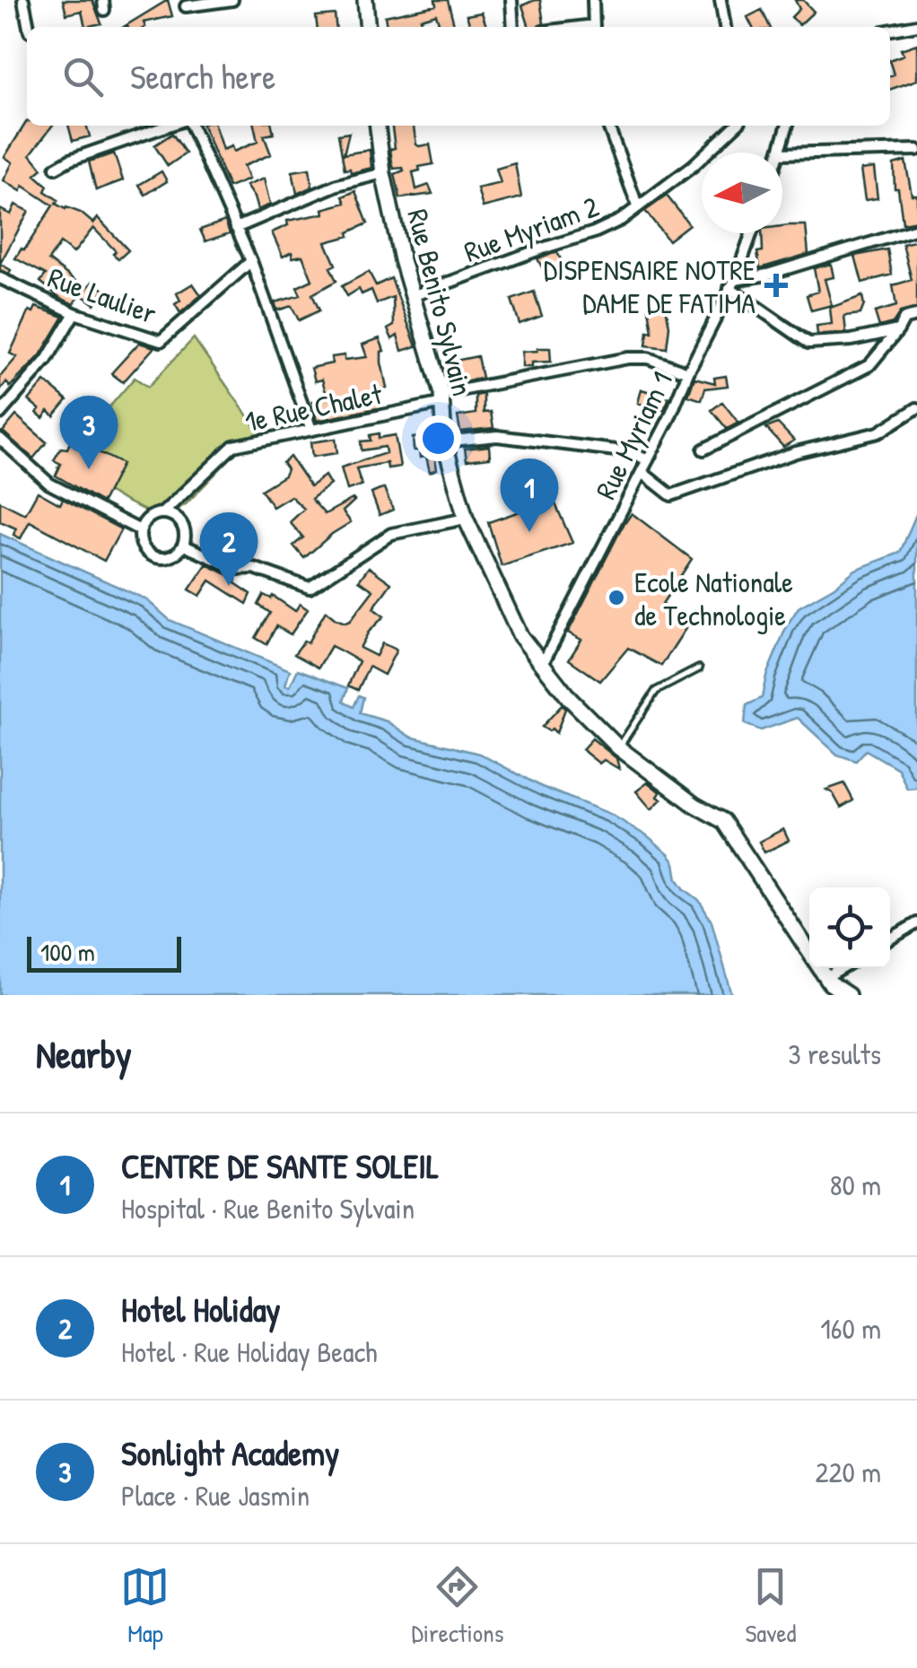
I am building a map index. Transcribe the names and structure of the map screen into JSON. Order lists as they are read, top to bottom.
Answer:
{
  "streets": {
    "main road": ["Rue Benito Sylvain"],
    "street": [
      "Rue Myriam 2",
      "Rue Laulier",
      "1e Rue Chalet",
      "Rue Myriam 1"
    ]
  },
  "crossings": [
    ["Rue Myriam 2", "Rue Benito Sylvain"],
    ["Rue Benito Sylvain", "1e Rue Chalet"],
    ["Rue Benito Sylvain", "Rue Myriam 1"],
    ["1e Rue Chalet", "Rue Myriam 1"]
  ],
  "places": {
    "health": ["DISPENSAIRE NOTRE DAME DE FATIMA"],
    "other": ["Ecole Nationale de Technologie"]
  },
  "scale_bar": "100 m",
  "north": "left",
  "page": {
    "search": "Search here",
    "pins": ["3", "1", "2"],
    "scale": "100 m",
    "heading": ["Nearby", "3 results"],
    "list": [
      {
        "mark": "1",
        "name": "CENTRE DE SANTE SOLEIL",
        "note": "Hospital · Rue Benito Sylvain",
        "value": "80 m"
      },
      {
        "mark": "2",
        "name": "Hotel Holiday",
        "note": "Hotel · Rue Holiday Beach",
        "value": "160 m"
      },
      {
        "mark": "3",
        "name": "Sonlight Academy",
        "note": "Place · Rue Jasmin",
        "value": "220 m"
      }
    ],
    "nav": ["Map", "Directions", "Saved"]
  }
}
